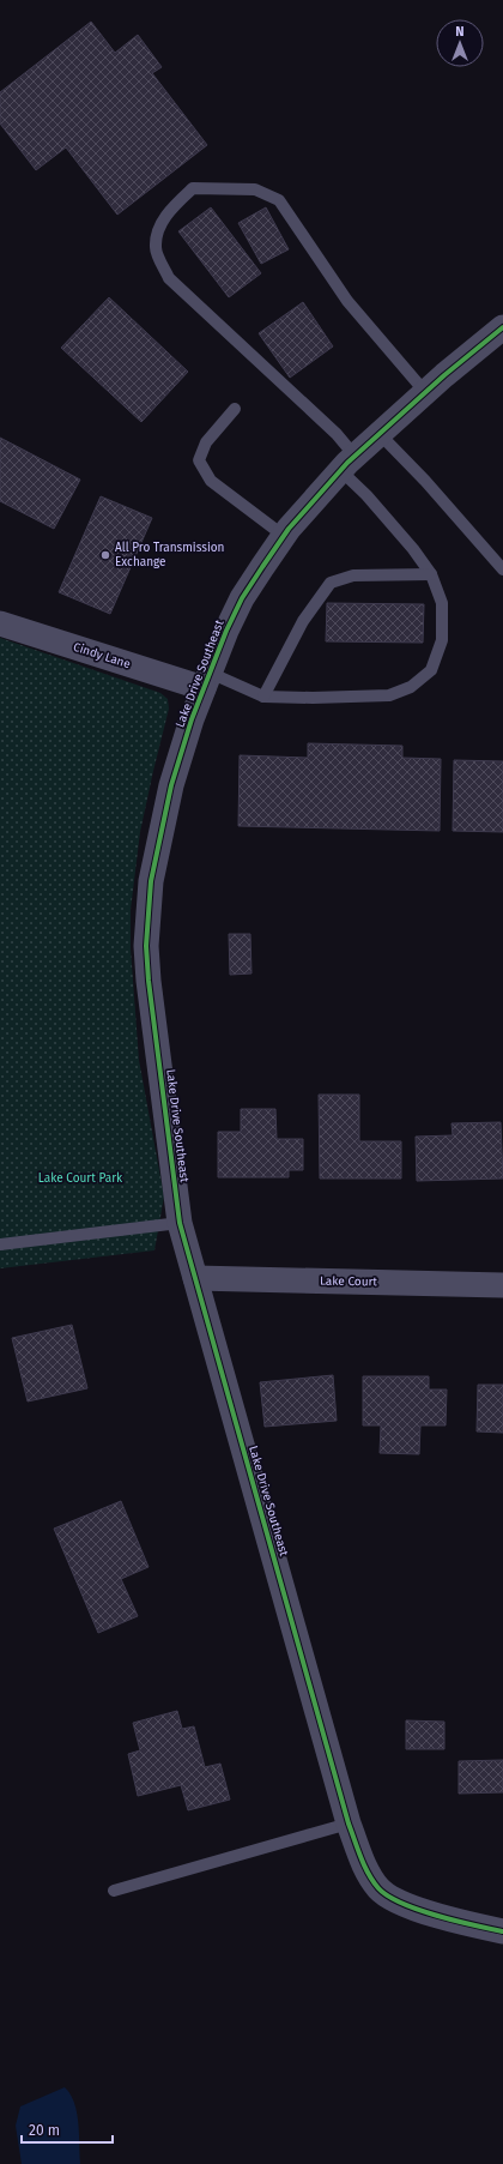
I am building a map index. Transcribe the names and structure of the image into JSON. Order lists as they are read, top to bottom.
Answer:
{
  "streets": {
    "street": ["Cindy Lane", "Lake Drive Southeast", "Lake Court"]
  },
  "crossings": [
    ["Cindy Lane", "Lake Drive Southeast"],
    ["Lake Drive Southeast", "Lake Court"]
  ],
  "parks": ["Lake Court Park"],
  "places": ["All Pro Transmission Exchange"],
  "scale_bar": "20 m",
  "north": "top"
}
